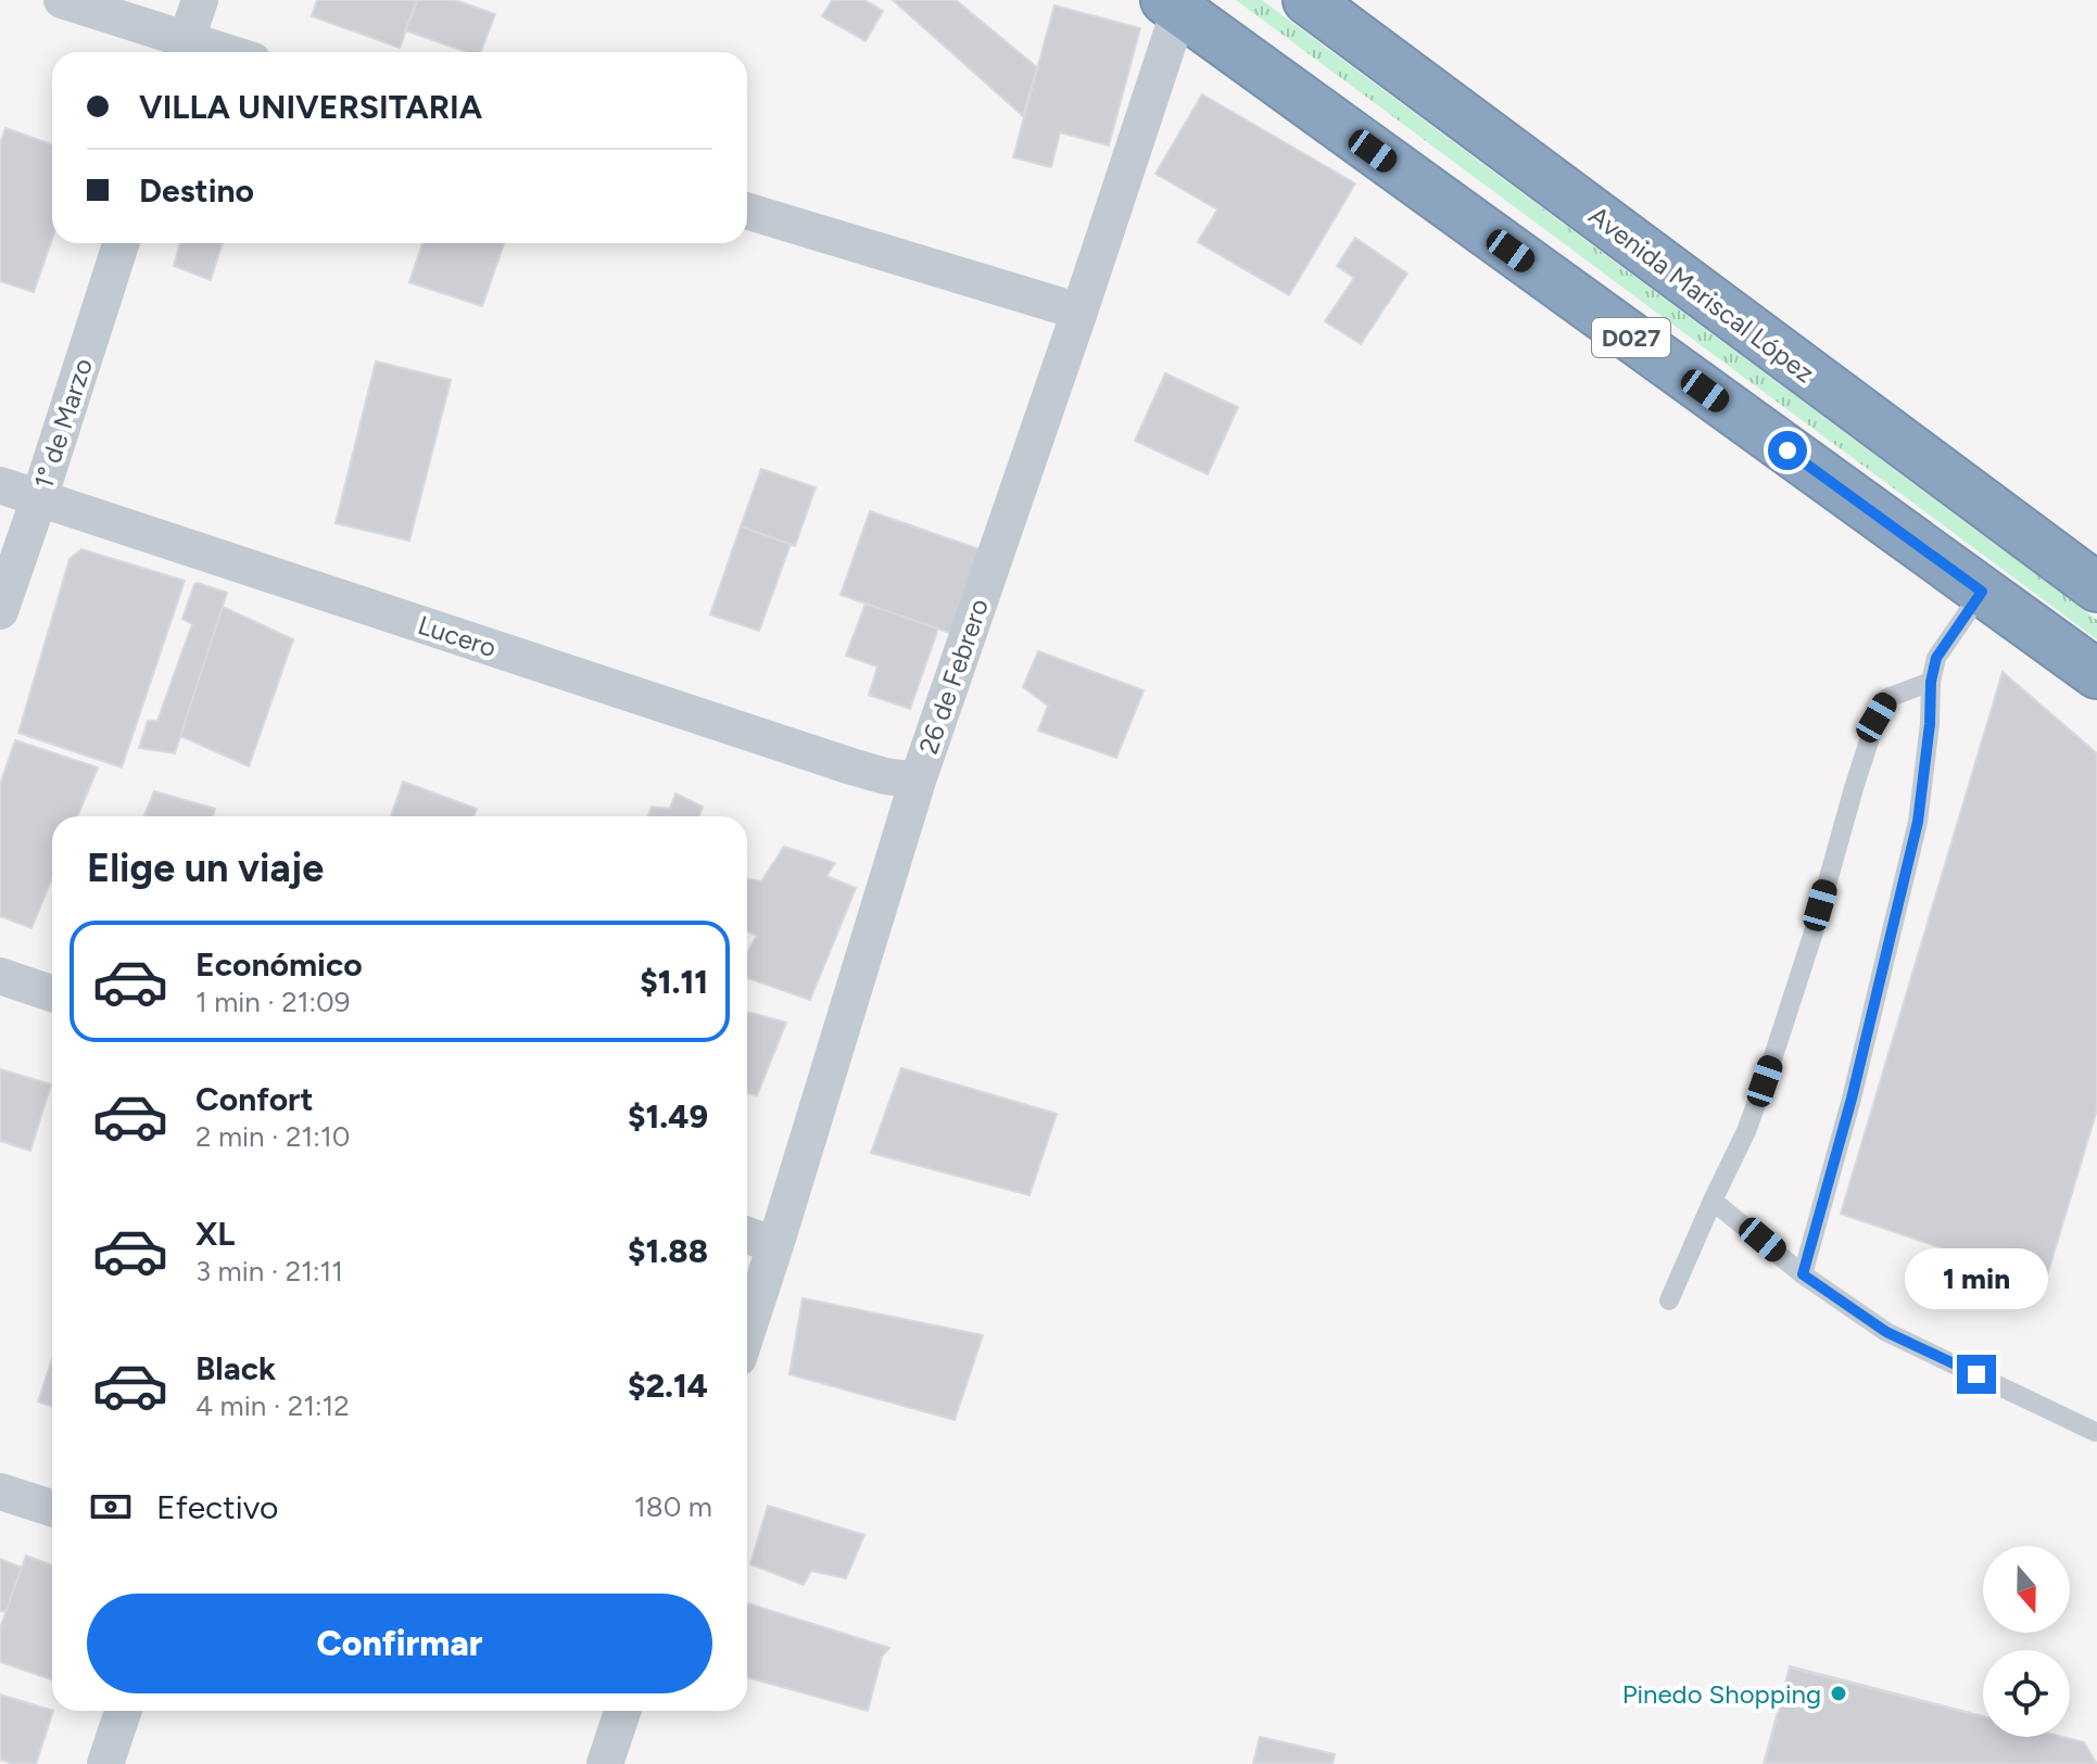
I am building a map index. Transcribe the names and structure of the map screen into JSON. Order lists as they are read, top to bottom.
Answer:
{
  "streets": {
    "highway": ["Avenida Mariscal López", "D027"],
    "street": ["1° de Marzo", "Lucero", "26 de Febrero"]
  },
  "crossings": [
    ["D027", "26 de Febrero"],
    ["1° de Marzo", "Lucero"],
    ["Lucero", "26 de Febrero"]
  ],
  "places": ["Pinedo Shopping"],
  "north": "bottom",
  "page": {
    "banner": ["VILLA UNIVERSITARIA", "Destino"],
    "heading": "Elige un viaje",
    "list": [
      {
        "name": "Económico",
        "note": "1 min · 21:09",
        "value": "$1.11"
      },
      {
        "name": "Confort",
        "note": "2 min · 21:10",
        "value": "$1.49"
      },
      {
        "name": "XL",
        "note": "3 min · 21:11",
        "value": "$1.88"
      },
      {
        "name": "Black",
        "note": "4 min · 21:12",
        "value": "$2.14"
      }
    ],
    "bubble": "1 min",
    "pay": ["Efectivo", "180 m"],
    "buttons": "Confirmar"
  }
}
